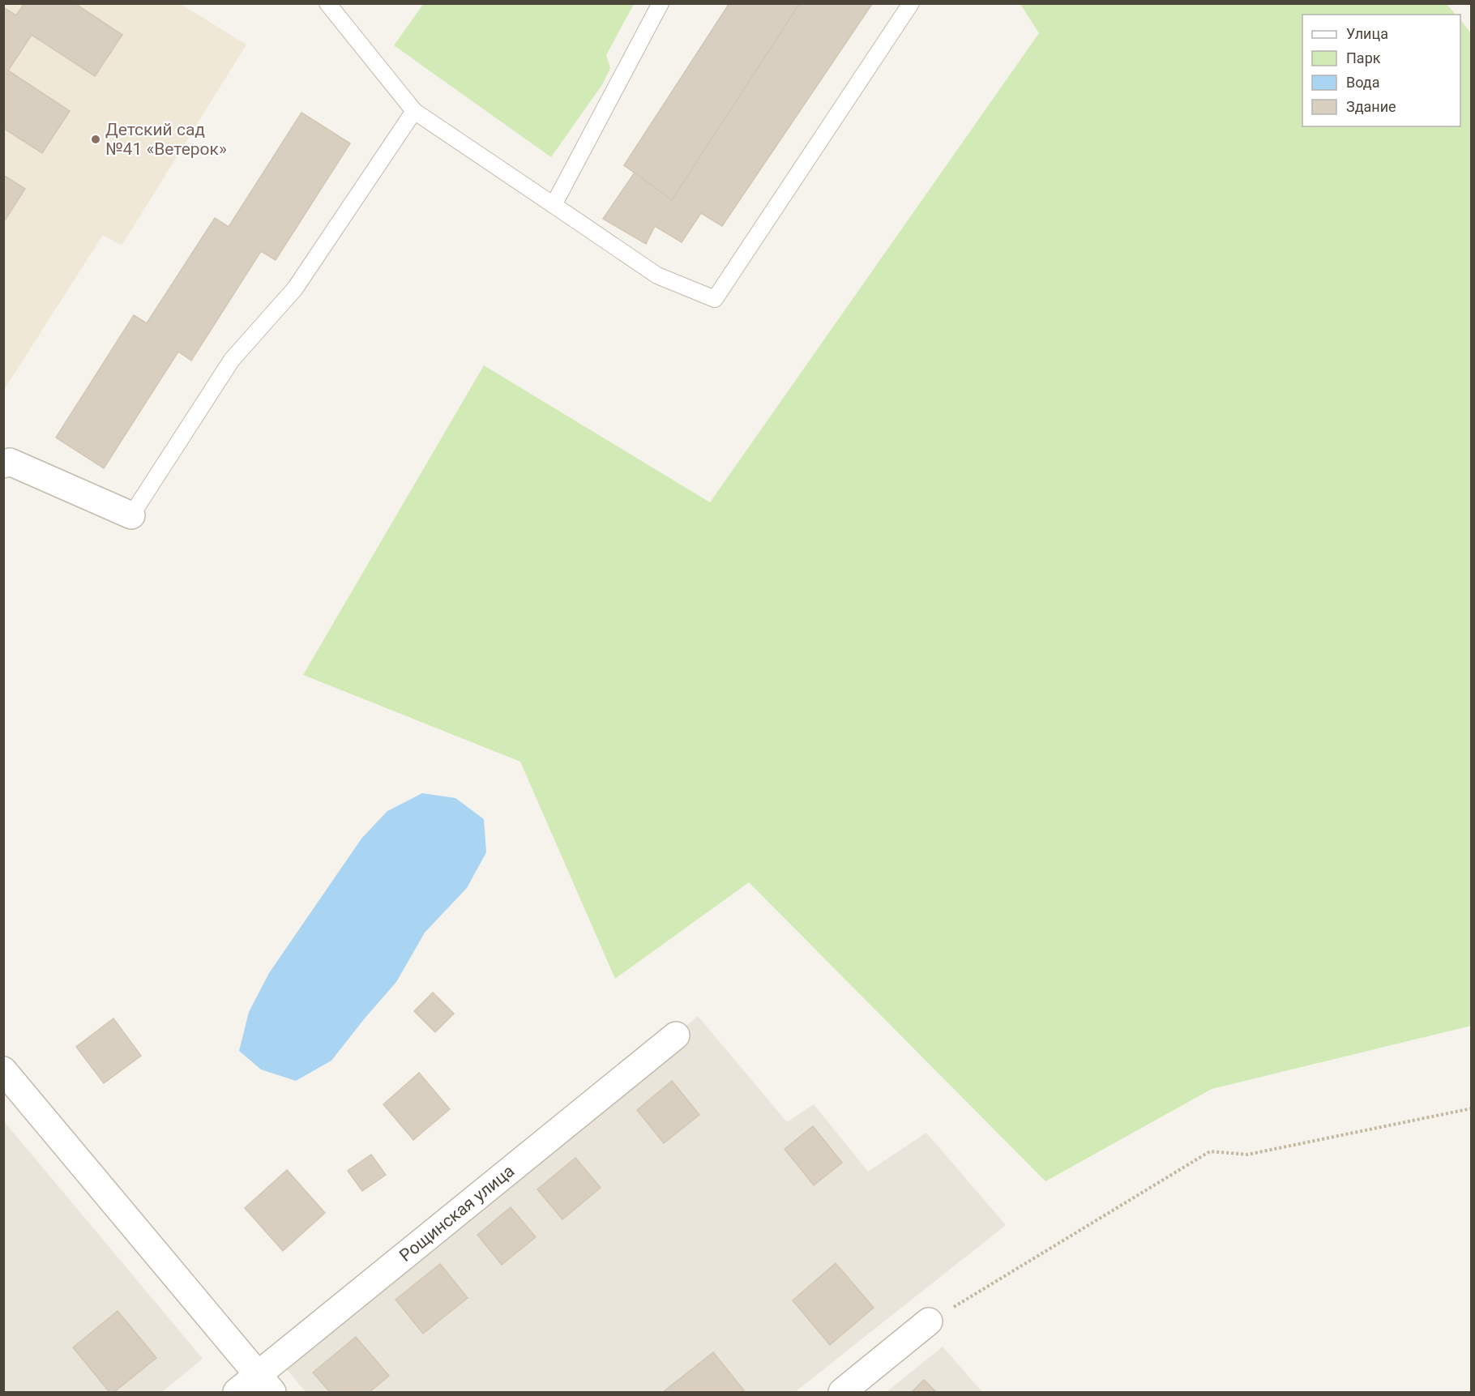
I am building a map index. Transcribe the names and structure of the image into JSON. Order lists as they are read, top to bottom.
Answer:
{
  "streets": {
    "street": ["Рощинская улица"]
  },
  "places": ["Детский сад №41 «Ветерок»"],
  "legend": [
    "Улица",
    "Парк",
    "Вода",
    "Здание"
  ]
}
